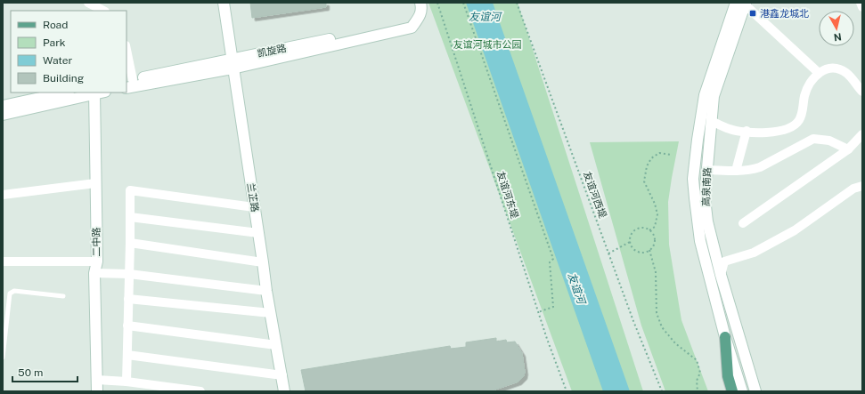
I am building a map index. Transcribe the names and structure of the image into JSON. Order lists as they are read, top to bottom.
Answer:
{
  "streets": {
    "street": [
      "凯旋路",
      "高泉南路",
      "兰芷路",
      "二中路"
    ],
    "path": ["友谊河东堤", "友谊河西堤"]
  },
  "crossings": [
    ["凯旋路", "兰芷路"]
  ],
  "water": ["友谊河"],
  "parks": ["友谊河城市公园"],
  "places": {
    "transit": ["港鑫龙城北"]
  },
  "legend": [
    "Road",
    "Park",
    "Water",
    "Building"
  ],
  "scale_bar": "50 m",
  "north": "bottom"
}
